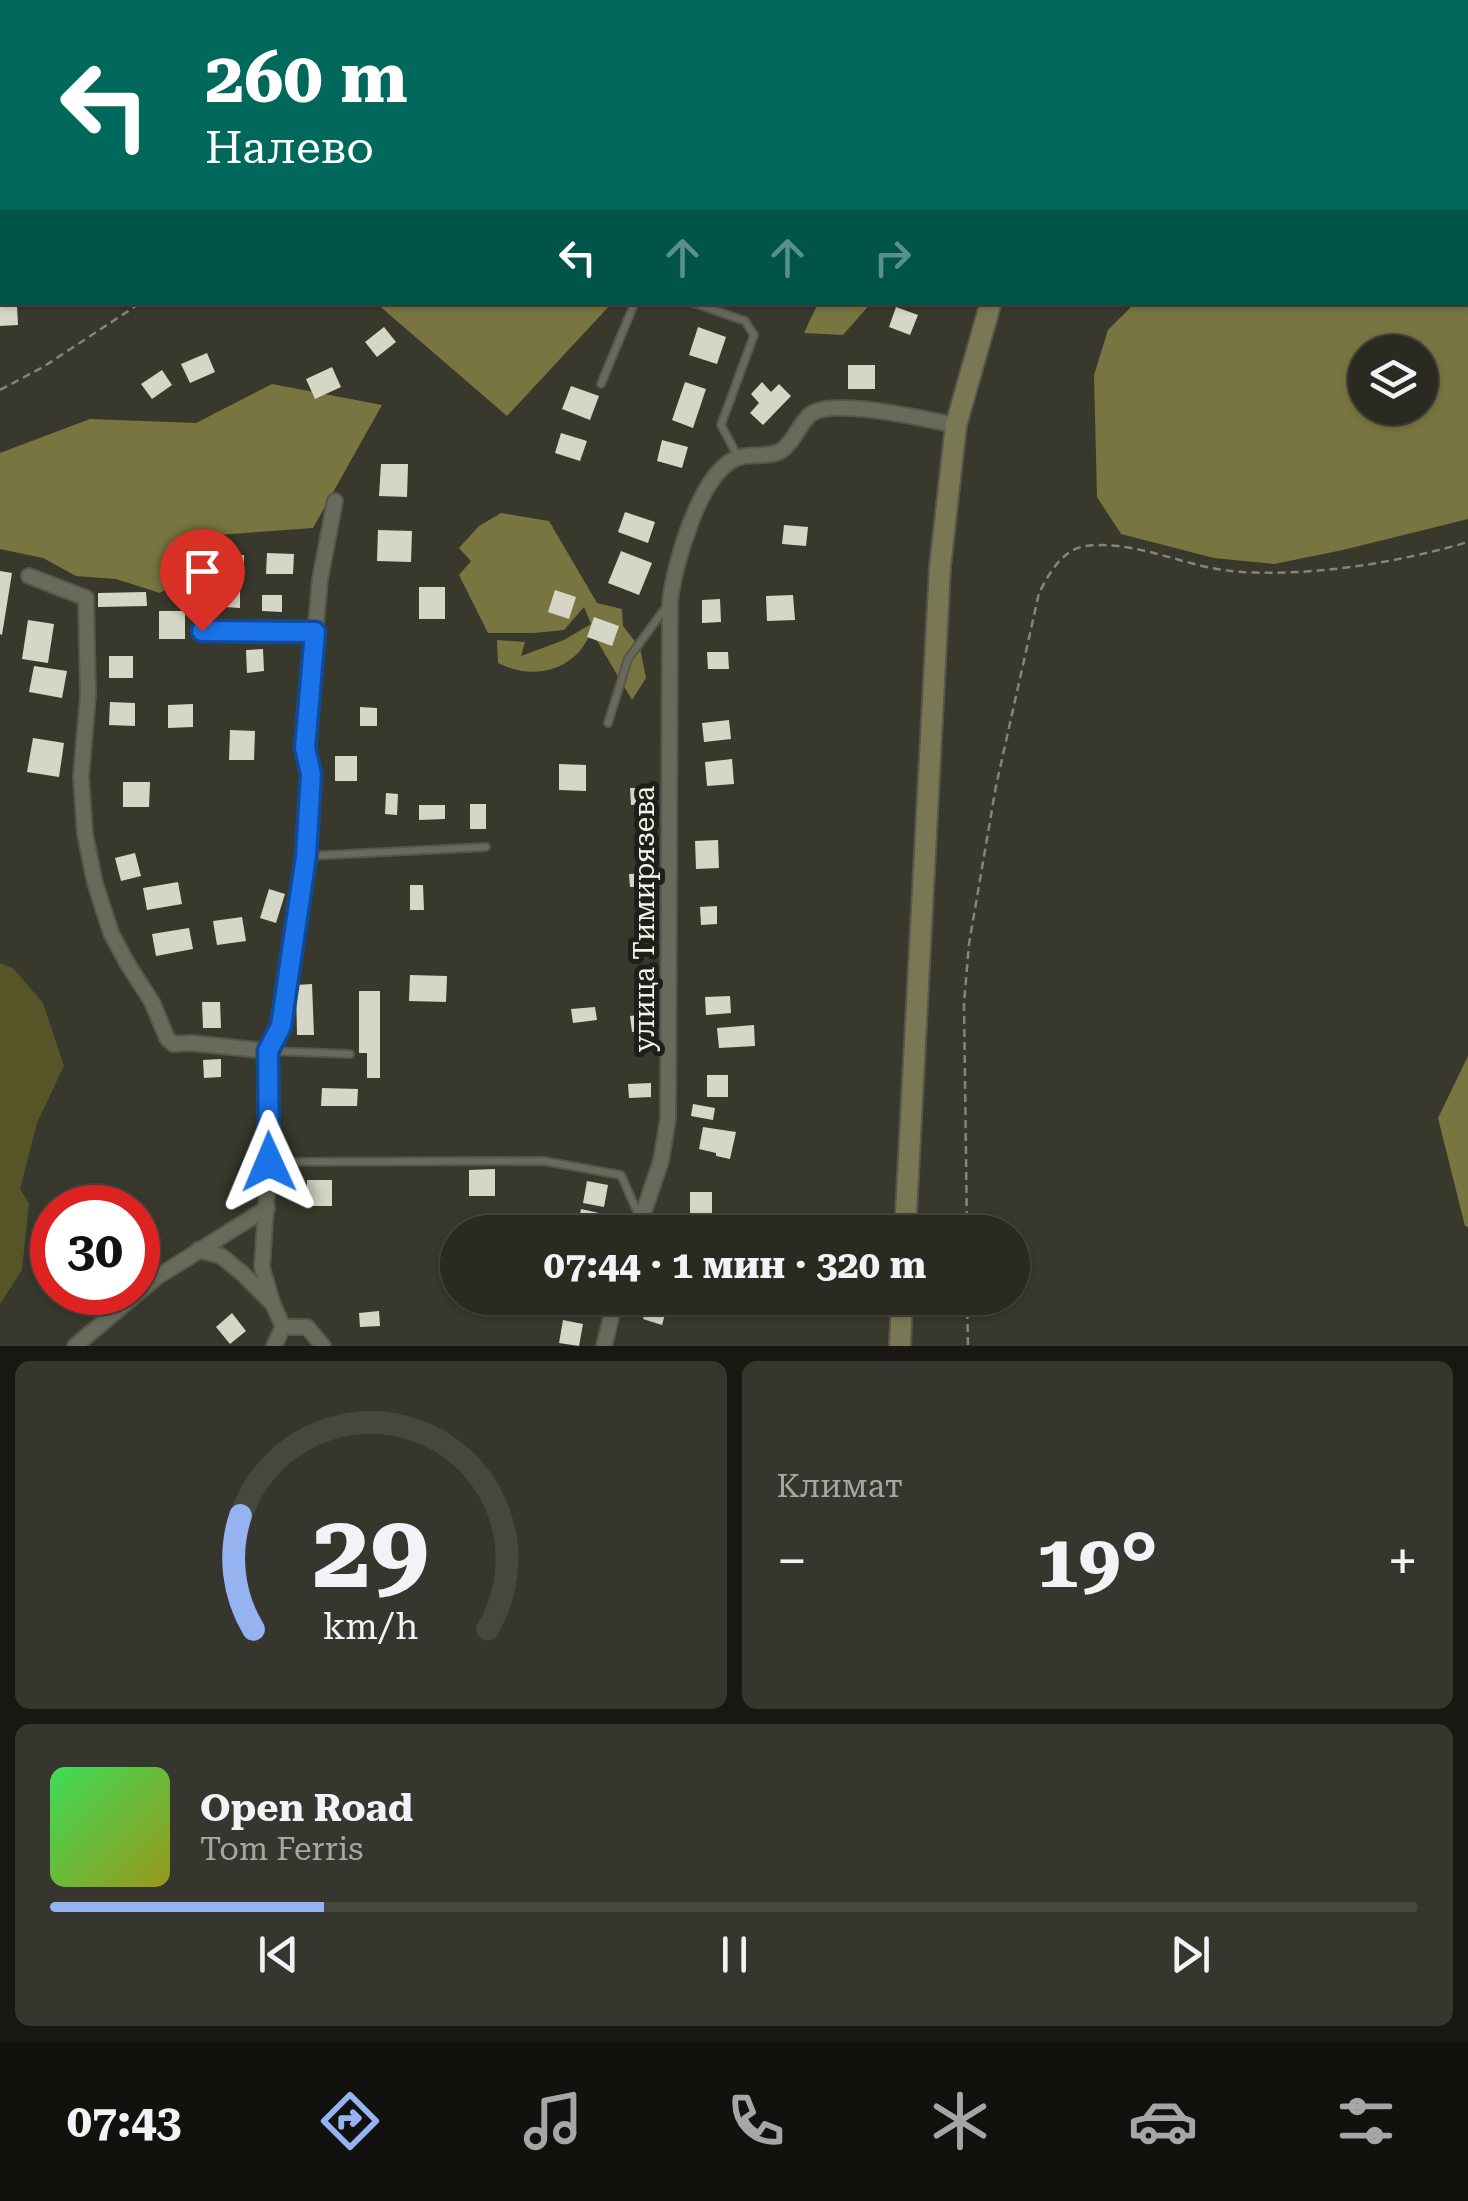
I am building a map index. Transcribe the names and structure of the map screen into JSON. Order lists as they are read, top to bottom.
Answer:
{
  "streets": {
    "street": ["улица Тимирязева"]
  },
  "page": {
    "turn": ["260 m", "Налево"],
    "limit": "30",
    "trip": "07:44 · 1 мин · 320 m",
    "tile": "Климат",
    "heat": ["−", "19°", "+"],
    "song": ["Open Road", "Tom Ferris"],
    "tabs": "07:43",
    "gauge": ["29", "km/h"]
  }
}
